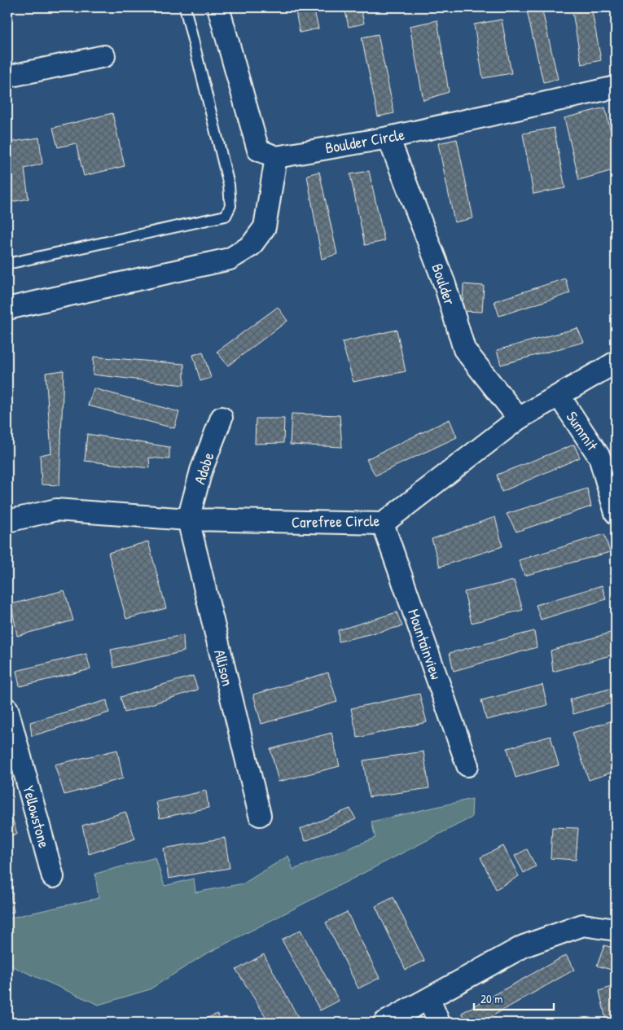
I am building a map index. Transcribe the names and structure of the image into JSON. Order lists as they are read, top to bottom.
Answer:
{
  "streets": {
    "street": [
      "Boulder Circle",
      "Boulder",
      "Summit",
      "Adobe",
      "Carefree Circle",
      "Mountainview",
      "Allison",
      "Yellowstone"
    ]
  },
  "crossings": [
    ["Boulder Circle", "Boulder"],
    ["Boulder", "Carefree Circle"],
    ["Summit", "Carefree Circle"],
    ["Adobe", "Carefree Circle"],
    ["Adobe", "Allison"],
    ["Carefree Circle", "Mountainview"],
    ["Carefree Circle", "Allison"]
  ],
  "scale_bar": "20 m"
}
